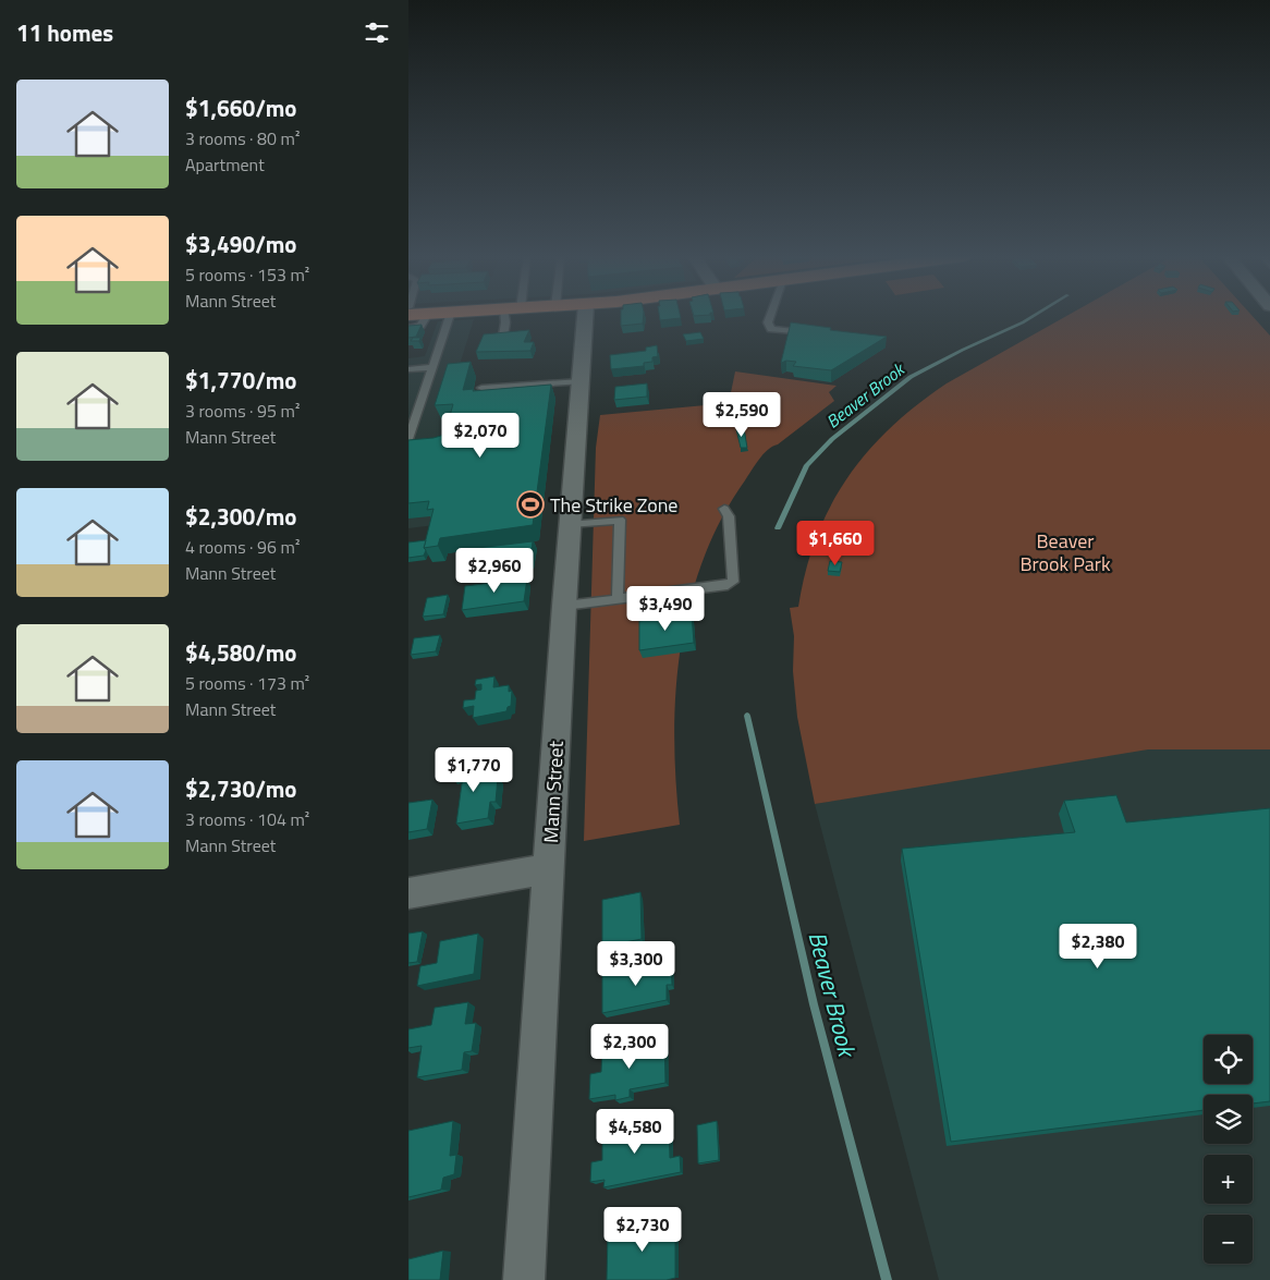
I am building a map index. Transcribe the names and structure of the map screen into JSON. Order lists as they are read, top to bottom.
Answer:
{
  "streets": {
    "street": ["Mann Street"]
  },
  "water": ["Beaver Brook"],
  "parks": ["Beaver Brook Park"],
  "places": {
    "sports": ["The Strike Zone"]
  },
  "page": {
    "heading": "11 homes",
    "list": [
      {
        "name": "$1,660/mo",
        "note": "3 rooms · 80 m² · Apartment"
      },
      {
        "name": "$3,490/mo",
        "note": "5 rooms · 153 m² · Mann Street"
      },
      {
        "name": "$1,770/mo",
        "note": "3 rooms · 95 m² · Mann Street"
      },
      {
        "name": "$2,300/mo",
        "note": "4 rooms · 96 m² · Mann Street"
      },
      {
        "name": "$4,580/mo",
        "note": "5 rooms · 173 m² · Mann Street"
      },
      {
        "name": "$2,730/mo",
        "note": "3 rooms · 104 m² · Mann Street"
      }
    ],
    "price": [
      "$2,590",
      "$2,070",
      "$1,660",
      "$2,960",
      "$3,490",
      "$1,770",
      "$2,380",
      "$3,300",
      "$2,300",
      "$4,580",
      "$2,730"
    ],
    "map_buttons": ["+", "−"]
  }
}
